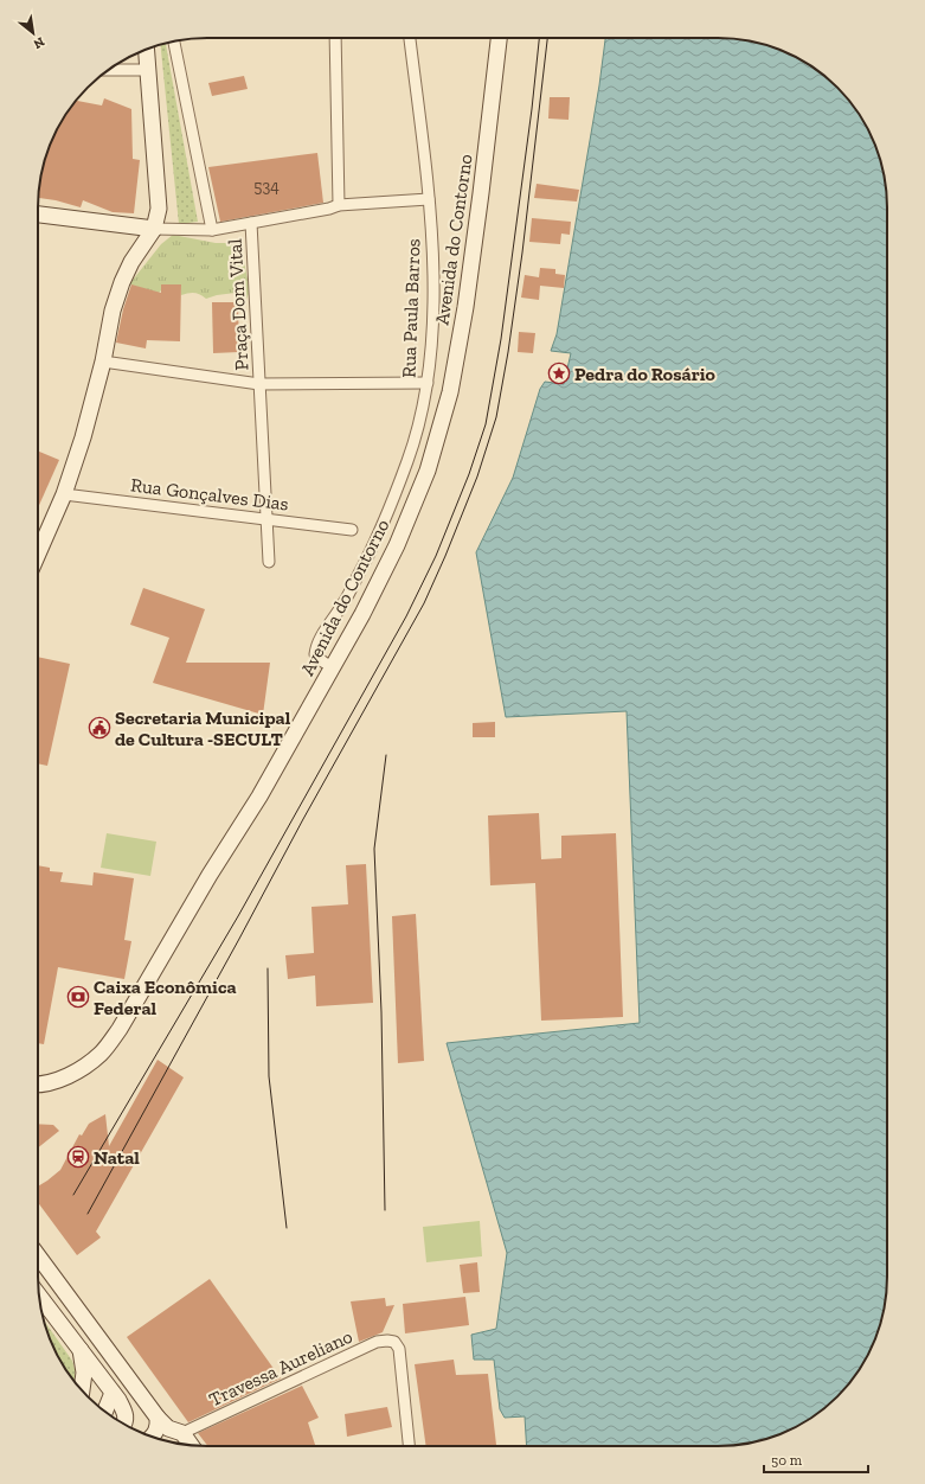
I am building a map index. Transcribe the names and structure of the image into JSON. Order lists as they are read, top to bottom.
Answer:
{
  "streets": {
    "main road": ["Avenida do Contorno"],
    "street": [
      "Praça Dom Vital",
      "Rua Paula Barros",
      "Rua Gonçalves Dias",
      "Travessa Aureliano"
    ]
  },
  "crossings": [
    ["Avenida do Contorno", "Rua Paula Barros"],
    ["Praça Dom Vital", "Rua Gonçalves Dias"]
  ],
  "places": {
    "place": ["Pedra do Rosário"],
    "public building": ["Secretaria Municipal de Cultura -SECULT"],
    "bank": ["Caixa Econômica Federal"],
    "station": ["Natal"]
  },
  "house_numbers": ["534"],
  "scale_bar": "50 m",
  "north": "bottom right"
}
